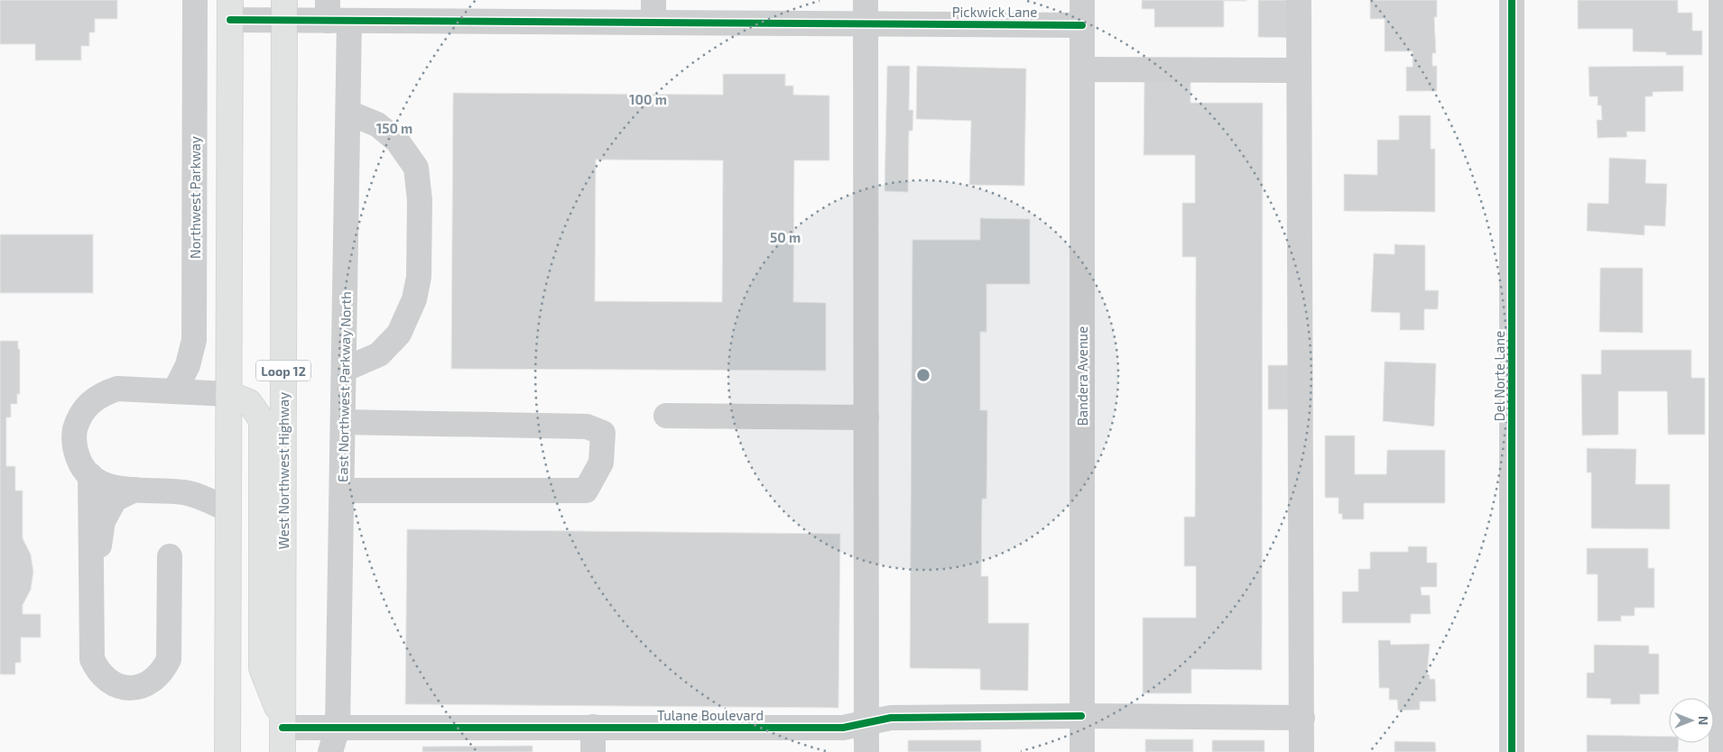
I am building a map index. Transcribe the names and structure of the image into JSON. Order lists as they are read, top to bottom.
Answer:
{
  "streets": {
    "main road": ["Loop 12", "West Northwest Highway"],
    "street": [
      "Pickwick Lane",
      "Northwest Parkway",
      "Bandera Avenue",
      "Del Norte Lane",
      "East Northwest Parkway North",
      "Tulane Boulevard"
    ]
  },
  "crossings": [
    ["Pickwick Lane", "Bandera Avenue"],
    ["Pickwick Lane", "East Northwest Parkway North"],
    ["Pickwick Lane", "West Northwest Highway"],
    ["Bandera Avenue", "Tulane Boulevard"],
    ["East Northwest Parkway North", "Tulane Boulevard"],
    ["West Northwest Highway", "Tulane Boulevard"]
  ],
  "north": "right",
  "rings": ["100 m", "150 m", "50 m"]
}
